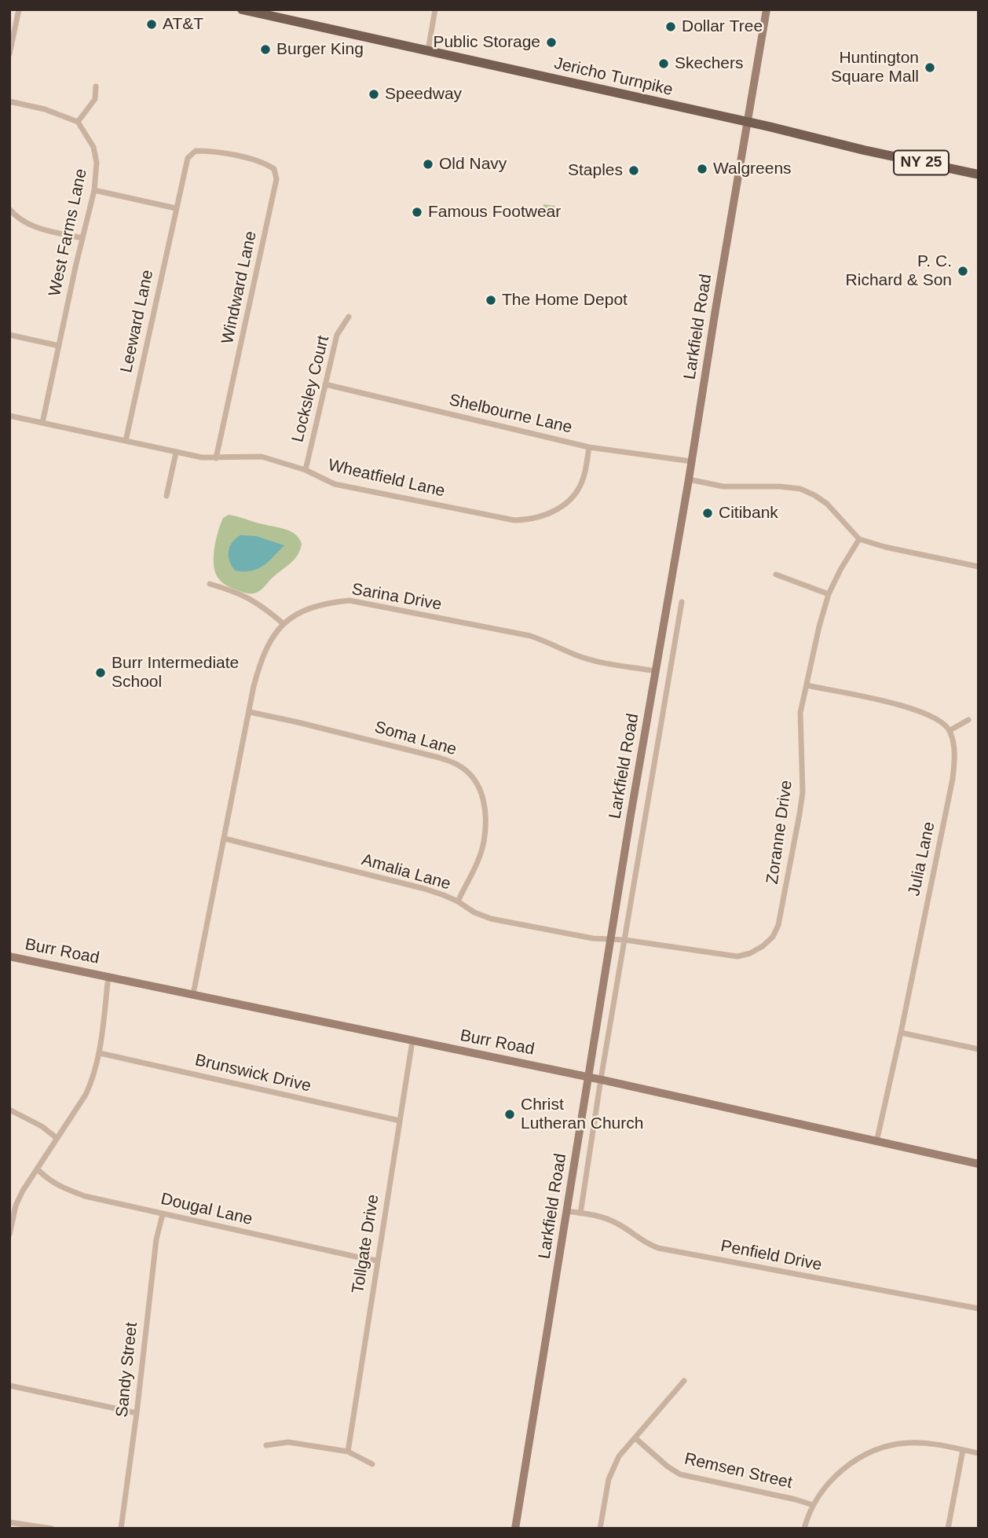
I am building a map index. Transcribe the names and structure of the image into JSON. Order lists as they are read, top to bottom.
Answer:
{
  "streets": {
    "main road": [
      "Jericho Turnpike",
      "NY 25",
      "Larkfield Road",
      "Burr Road"
    ],
    "street": [
      "West Farms Lane",
      "Windward Lane",
      "Leeward Lane",
      "Locksley Court",
      "Shelbourne Lane",
      "Wheatfield Lane",
      "Sarina Drive",
      "Soma Lane",
      "Zoranne Drive",
      "Julia Lane",
      "Amalia Lane",
      "Brunswick Drive",
      "Dougal Lane",
      "Tollgate Drive",
      "Penfield Drive",
      "Sandy Street",
      "Remsen Street"
    ]
  },
  "crossings": [
    ["Jericho Turnpike", "Larkfield Road"],
    ["West Farms Lane", "Wheatfield Lane"],
    ["Windward Lane", "Leeward Lane"],
    ["Windward Lane", "Wheatfield Lane"],
    ["Leeward Lane", "Wheatfield Lane"],
    ["Larkfield Road", "Shelbourne Lane"],
    ["Larkfield Road", "Sarina Drive"],
    ["Larkfield Road", "Zoranne Drive"],
    ["Larkfield Road", "Amalia Lane"],
    ["Larkfield Road", "Burr Road"],
    ["Larkfield Road", "Penfield Drive"],
    ["Locksley Court", "Shelbourne Lane"],
    ["Locksley Court", "Wheatfield Lane"],
    ["Shelbourne Lane", "Wheatfield Lane"],
    ["Sarina Drive", "Soma Lane"],
    ["Sarina Drive", "Amalia Lane"],
    ["Sarina Drive", "Burr Road"],
    ["Soma Lane", "Amalia Lane"],
    ["Zoranne Drive", "Amalia Lane"],
    ["Julia Lane", "Burr Road"],
    ["Burr Road", "Tollgate Drive"],
    ["Brunswick Drive", "Tollgate Drive"],
    ["Dougal Lane", "Tollgate Drive"],
    ["Dougal Lane", "Sandy Street"]
  ],
  "places": [
    "AT&T",
    "Dollar Tree",
    "Public Storage",
    "Burger King",
    "Skechers",
    "Huntington Square Mall",
    "Speedway",
    "Old Navy",
    "Walgreens",
    "Staples",
    "Famous Footwear",
    "P. C. Richard & Son",
    "The Home Depot",
    "Citibank",
    "Burr Intermediate School",
    "Christ Lutheran Church"
  ]
}
